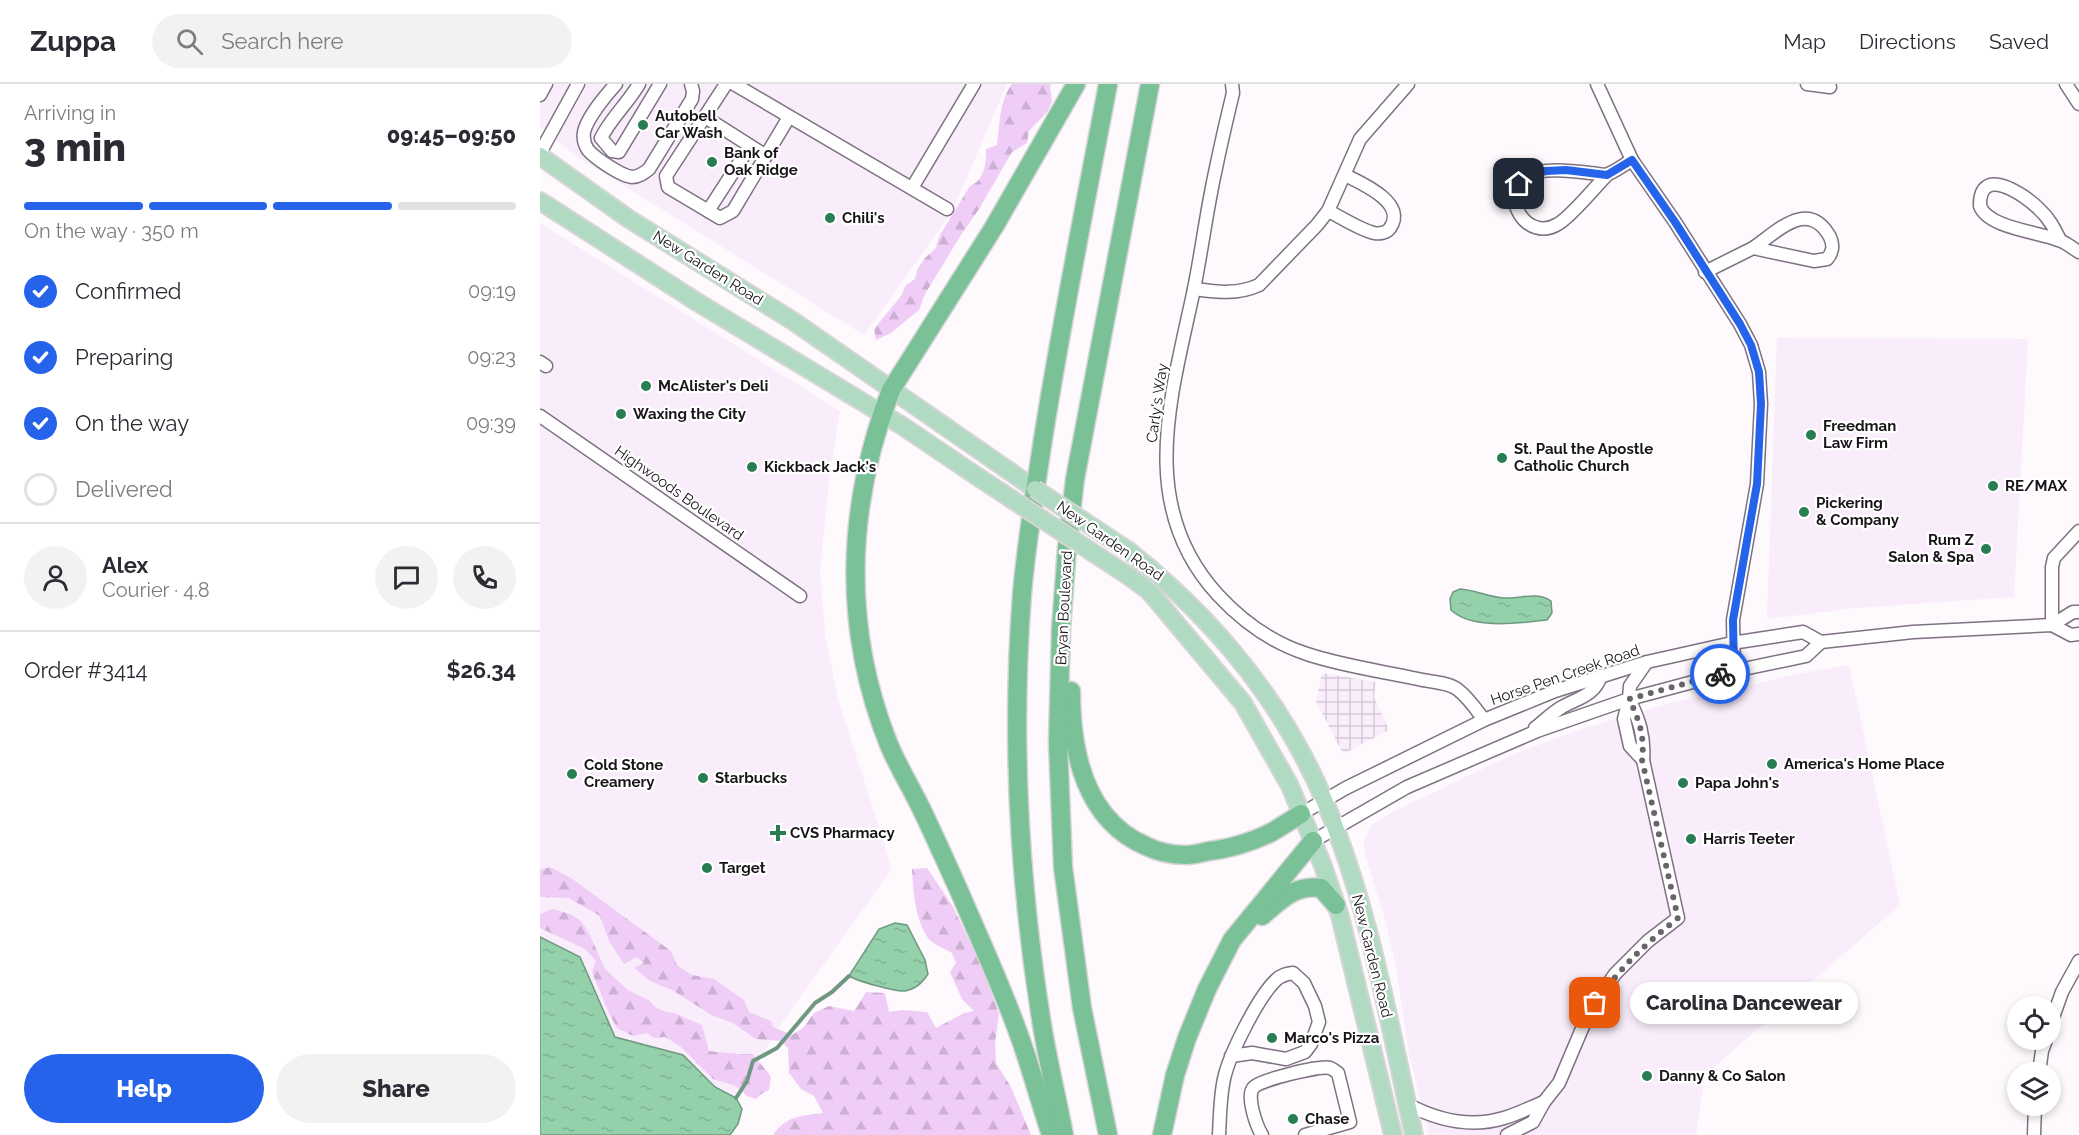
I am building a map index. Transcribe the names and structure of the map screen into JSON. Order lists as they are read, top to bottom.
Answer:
{
  "streets": {
    "highway": ["Bryan Boulevard"],
    "main road": ["New Garden Road"],
    "street": ["Carly's Way", "Highwoods Boulevard", "Horse Pen Creek Road"]
  },
  "crossings": [
    ["New Garden Road", "Horse Pen Creek Road"],
    ["Carly's Way", "Horse Pen Creek Road"]
  ],
  "places": {
    "other": [
      "Autobell Car Wash",
      "Bank of Oak Ridge",
      "Chili's",
      "McAlister's Deli",
      "Waxing the City",
      "Freedman Law Firm",
      "St. Paul the Apostle Catholic Church",
      "Kickback Jack's",
      "RE/MAX",
      "Pickering & Company",
      "Rum Z Salon & Spa",
      "America's Home Place",
      "Cold Stone Creamery",
      "Starbucks",
      "Papa John's",
      "Harris Teeter",
      "Target",
      "Carolina Dancewear",
      "Marco's Pizza",
      "Danny & Co Salon",
      "Chase"
    ],
    "health": ["CVS Pharmacy"]
  },
  "page": {
    "header": "Zuppa",
    "search": "Search here",
    "nav": ["Map", "Directions", "Saved"],
    "heading": ["3 min", "Arriving in", "09:45–09:50"],
    "panel": [
      "Alex",
      "Courier · 4.8",
      "Order #3414",
      "$26.34"
    ],
    "bar": "On the way · 350 m",
    "list": [
      ["Confirmed", "09:19"],
      ["Preparing", "09:23"],
      ["On the way", "09:39"],
      "Delivered"
    ],
    "bubble": "Carolina Dancewear",
    "buttons": ["Help", "Share"]
  }
}
